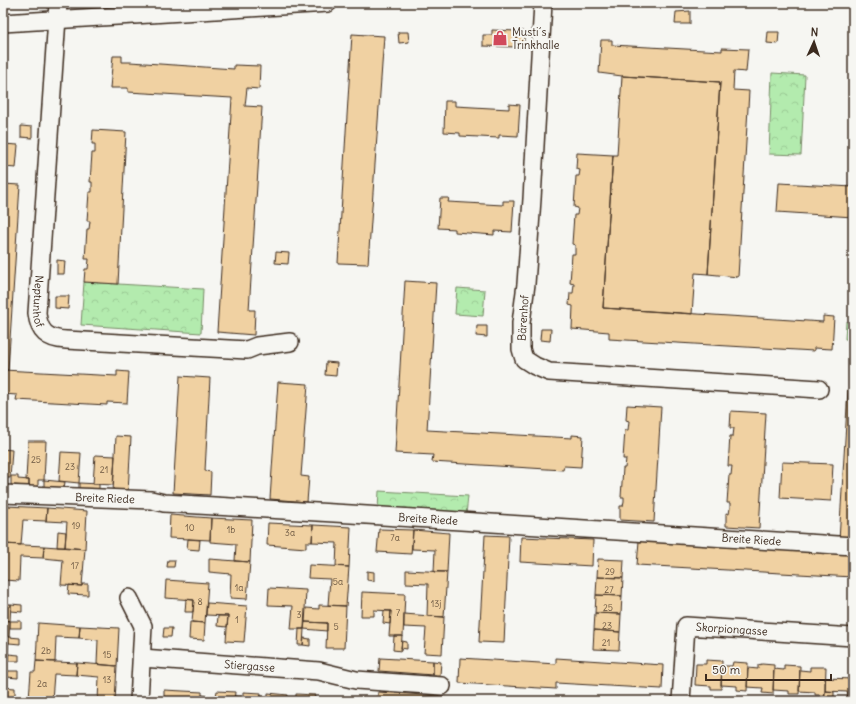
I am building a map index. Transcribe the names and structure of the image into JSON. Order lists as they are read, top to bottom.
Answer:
{
  "streets": {
    "street": [
      "Neptunhof",
      "Bärenhof",
      "Breite Riede",
      "Skorpiongasse",
      "Stiergasse"
    ]
  },
  "places": {
    "shop": ["Musti´s Trinkhalle"]
  },
  "house_numbers": [
    "25",
    "23",
    "21",
    "19",
    "10",
    "1b",
    "3a",
    "7a",
    "17",
    "29",
    "5a",
    "1a",
    "27",
    "8",
    "13j",
    "25",
    "7",
    "3",
    "1",
    "23",
    "5",
    "21",
    "2b",
    "15",
    "13",
    "2a"
  ],
  "scale_bar": "50 m",
  "north": "top"
}
